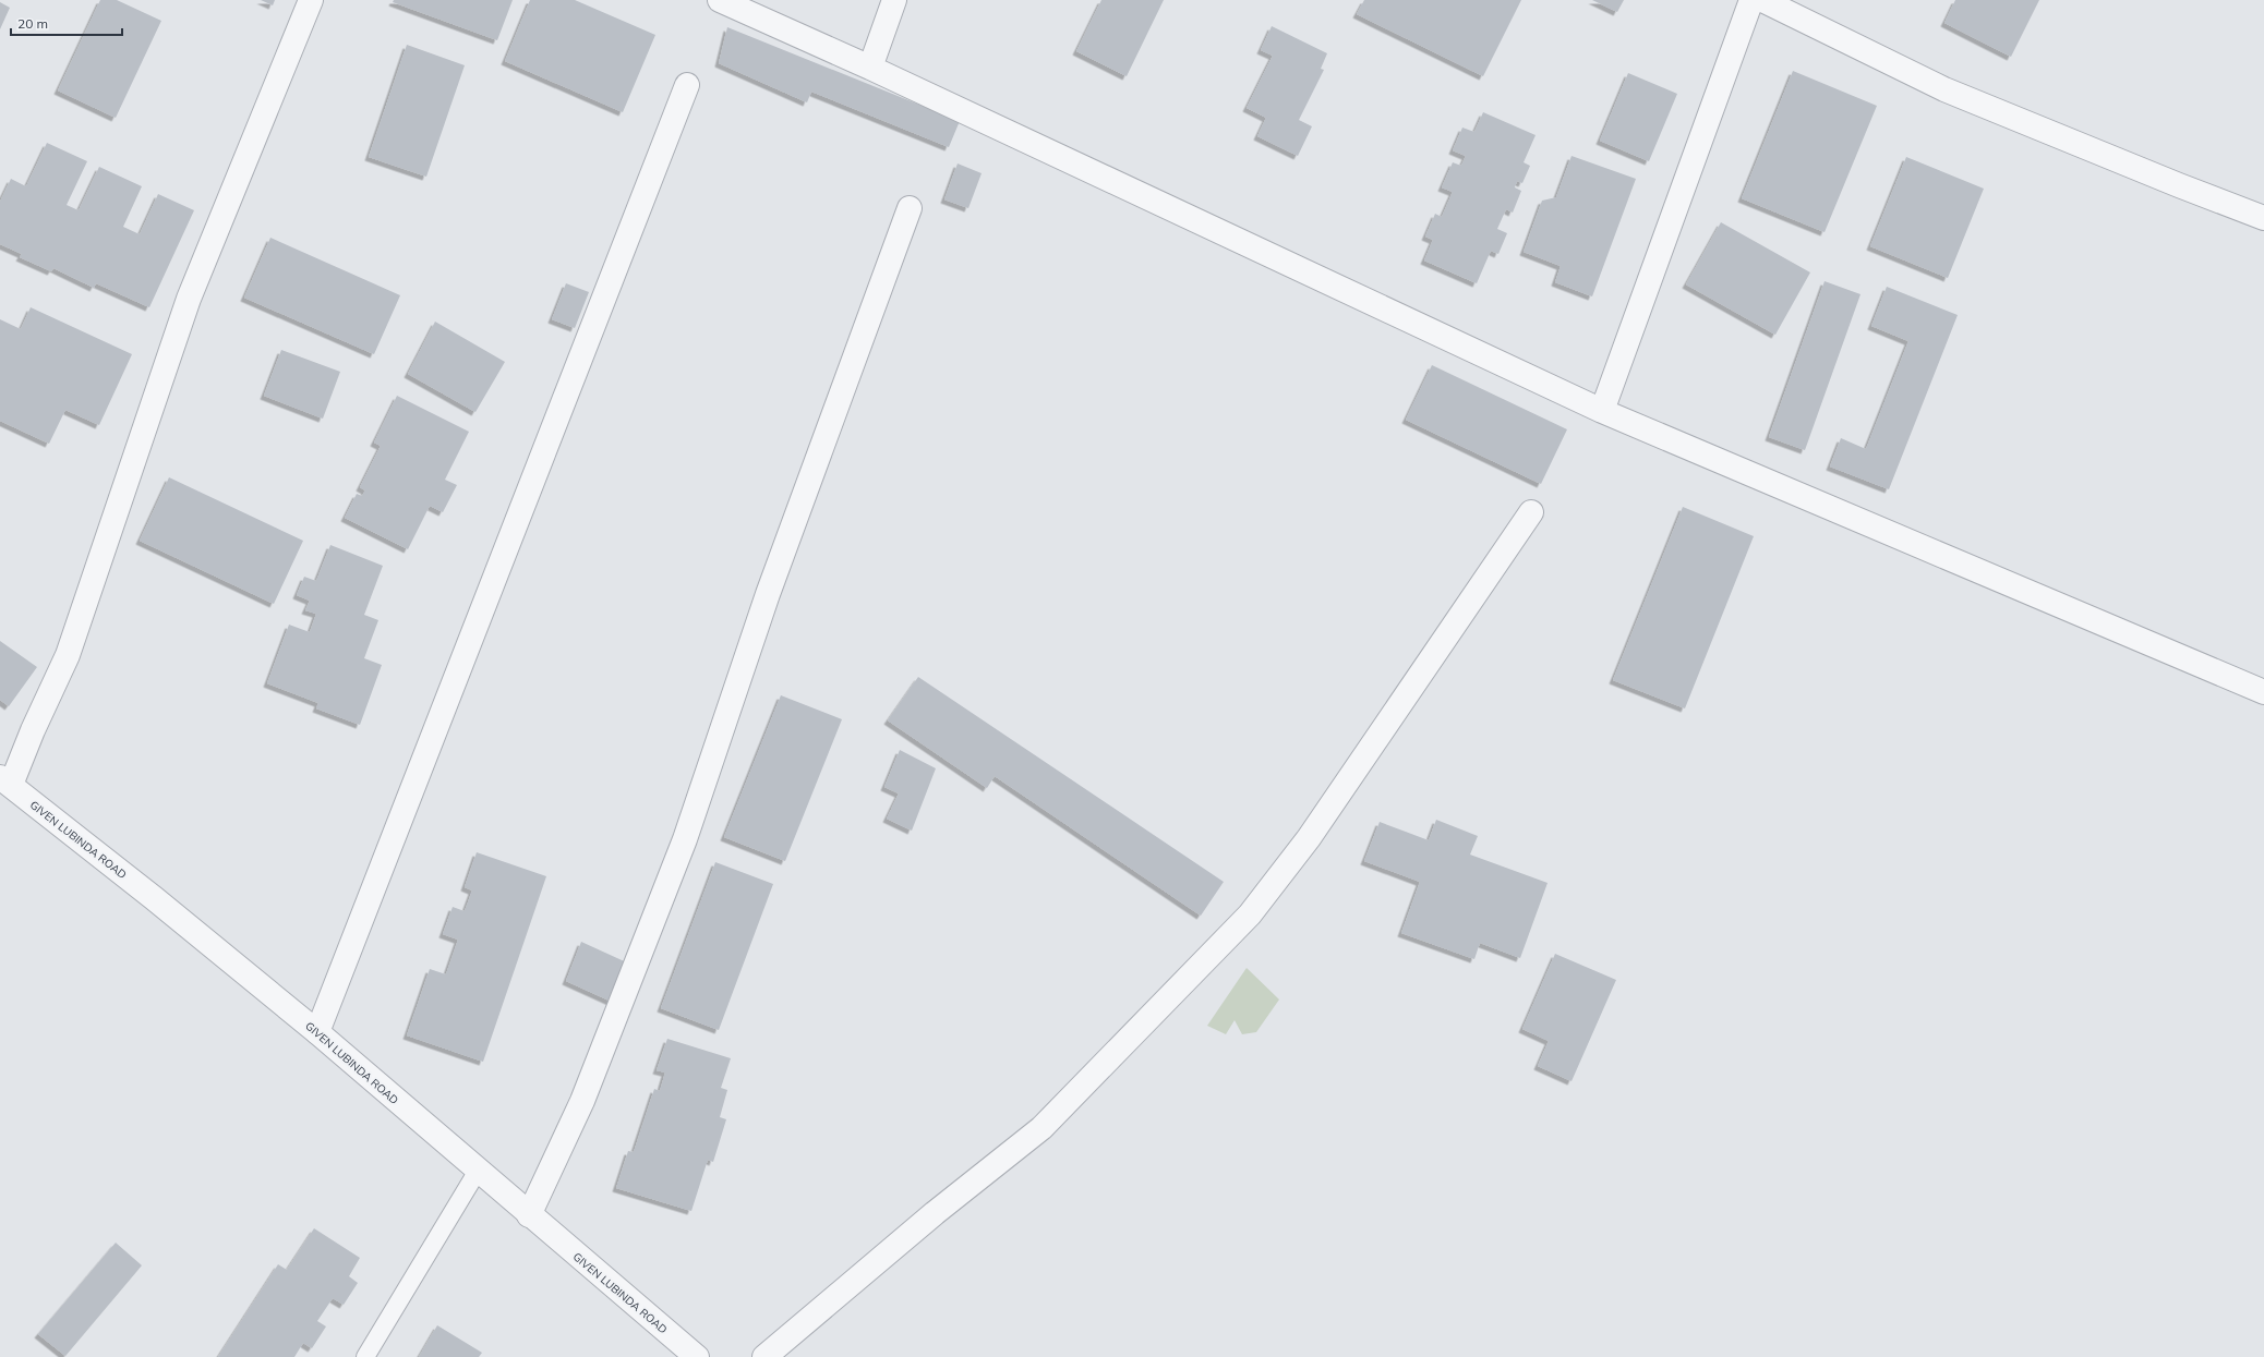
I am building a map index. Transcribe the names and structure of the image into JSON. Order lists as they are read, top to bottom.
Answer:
{
  "streets": {
    "street": ["GIVEN LUBINDA ROAD"]
  },
  "scale_bar": "20 m"
}
